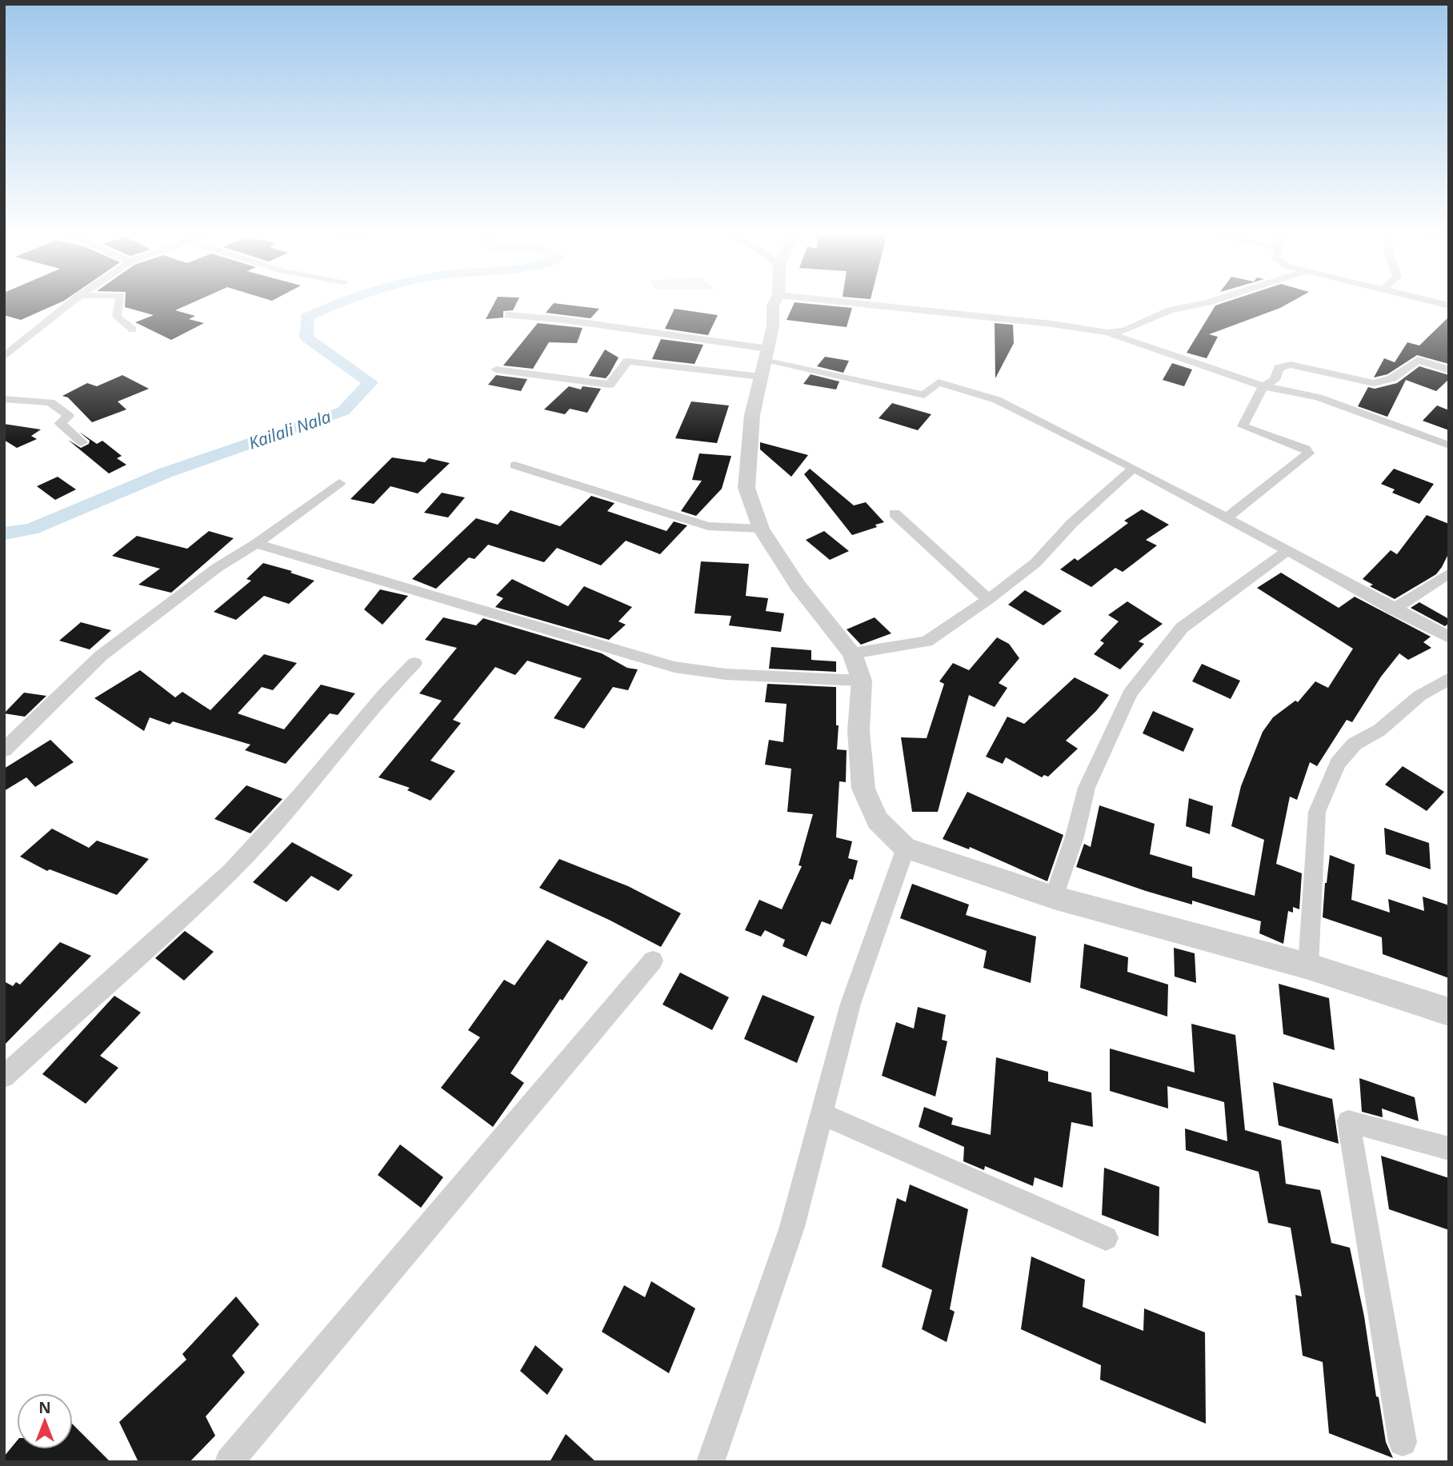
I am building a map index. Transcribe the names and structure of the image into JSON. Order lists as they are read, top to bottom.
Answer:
{
  "water": ["Kailali Nala"],
  "north": "top"
}
